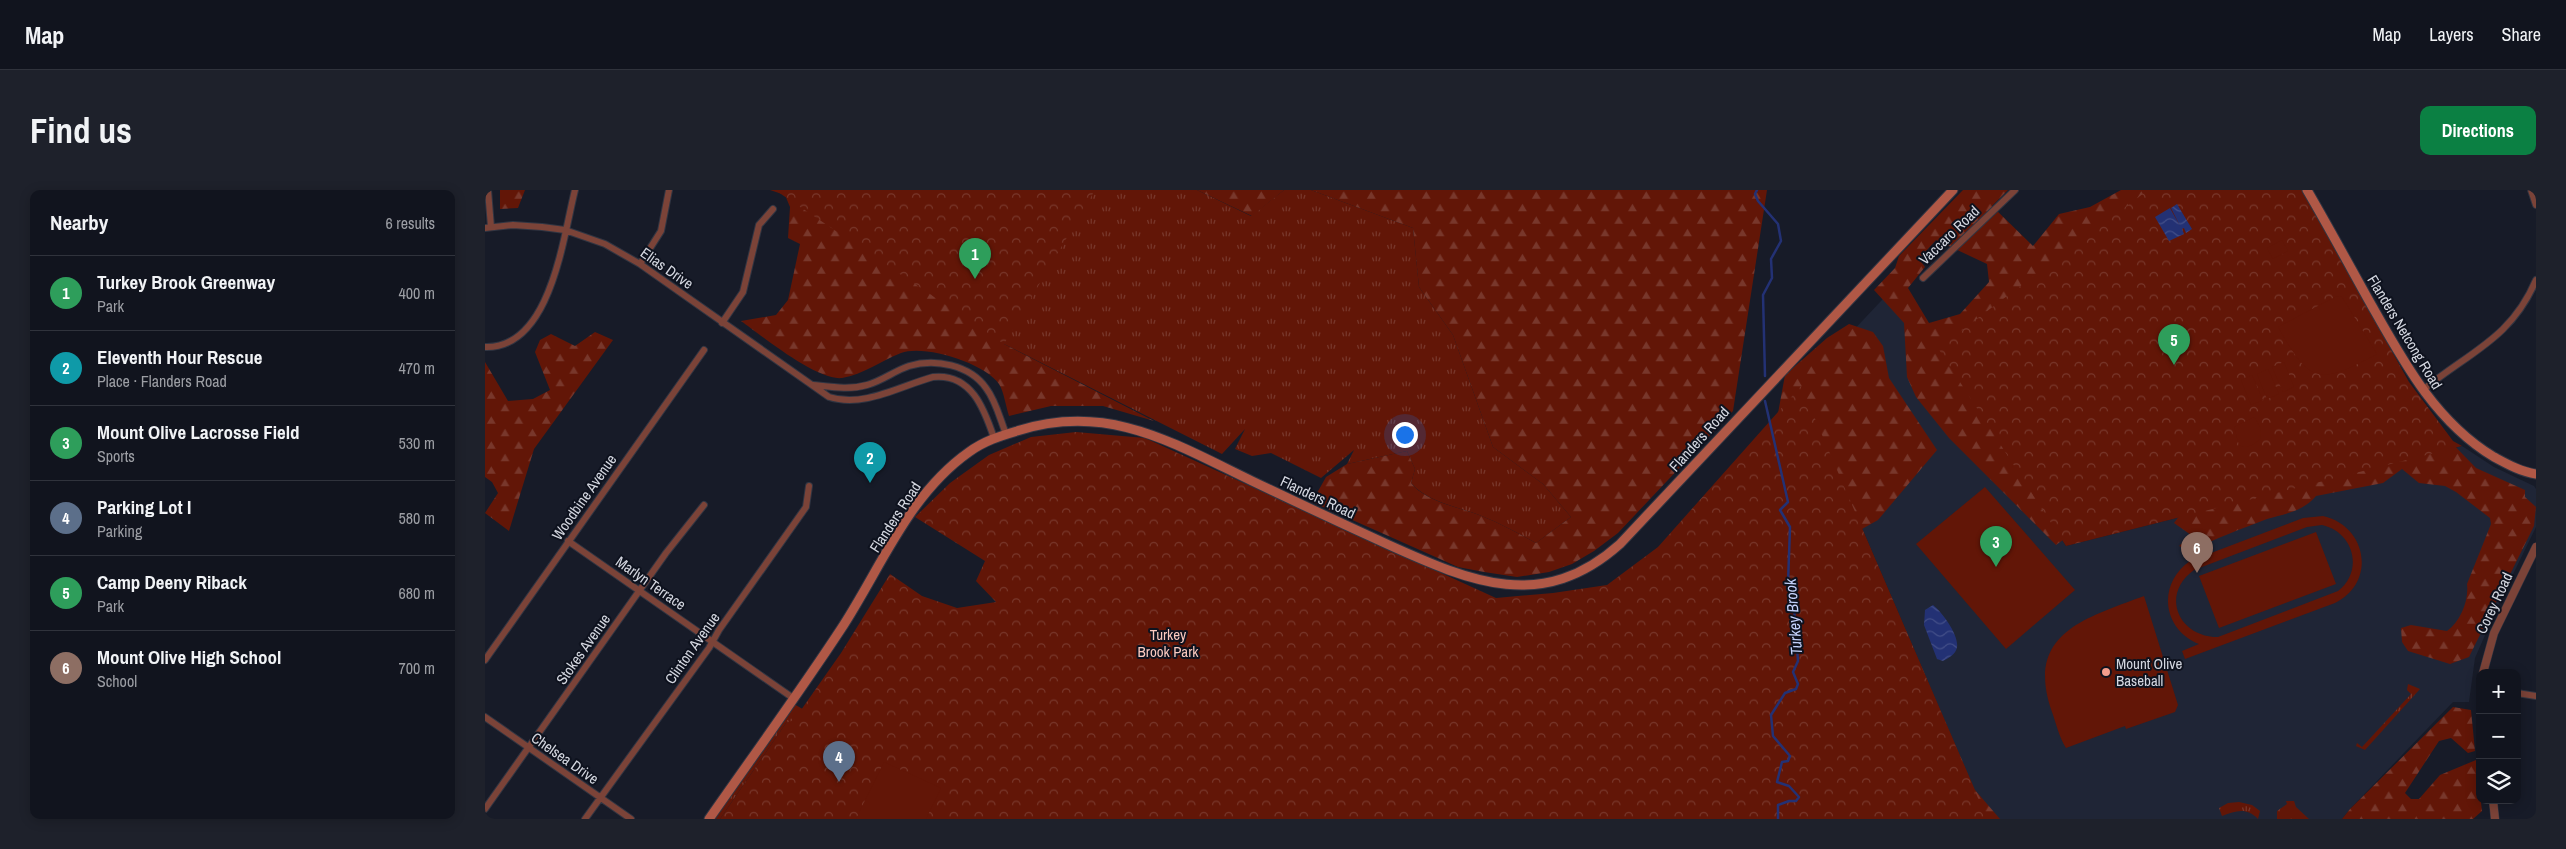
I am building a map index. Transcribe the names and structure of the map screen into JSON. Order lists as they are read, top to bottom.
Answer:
{
  "streets": {
    "main road": ["Flanders Netcong Road", "Flanders Road"],
    "street": [
      "Vaccaro Road",
      "Elias Drive",
      "Woodbine Avenue",
      "Marlyn Terrace",
      "Corey Road",
      "Clinton Avenue",
      "Stokes Avenue",
      "Chelsea Drive"
    ]
  },
  "crossings": [
    ["Elias Drive", "Flanders Road"],
    ["Flanders Road", "Marlyn Terrace"],
    ["Woodbine Avenue", "Marlyn Terrace"],
    ["Marlyn Terrace", "Clinton Avenue"],
    ["Marlyn Terrace", "Stokes Avenue"],
    ["Clinton Avenue", "Chelsea Drive"],
    ["Stokes Avenue", "Chelsea Drive"]
  ],
  "water": ["Turkey Brook"],
  "parks": ["Turkey Brook Park"],
  "places": ["Mount Olive Baseball"],
  "page": {
    "header": "Map",
    "nav": ["Map", "Layers", "Share"],
    "buttons": "Directions",
    "title": "Find us",
    "heading": ["Nearby", "6 results"],
    "pins": [
      "1",
      "5",
      "2",
      "3",
      "6",
      "4"
    ],
    "list": [
      {
        "mark": "1",
        "name": "Turkey Brook Greenway",
        "note": "Park",
        "value": "400 m"
      },
      {
        "mark": "2",
        "name": "Eleventh Hour Rescue",
        "note": "Place · Flanders Road",
        "value": "470 m"
      },
      {
        "mark": "3",
        "name": "Mount Olive Lacrosse Field",
        "note": "Sports",
        "value": "530 m"
      },
      {
        "mark": "4",
        "name": "Parking Lot I",
        "note": "Parking",
        "value": "580 m"
      },
      {
        "mark": "5",
        "name": "Camp Deeny Riback",
        "note": "Park",
        "value": "680 m"
      },
      {
        "mark": "6",
        "name": "Mount Olive High School",
        "note": "School",
        "value": "700 m"
      }
    ],
    "map_buttons": ["+", "−"]
  }
}
